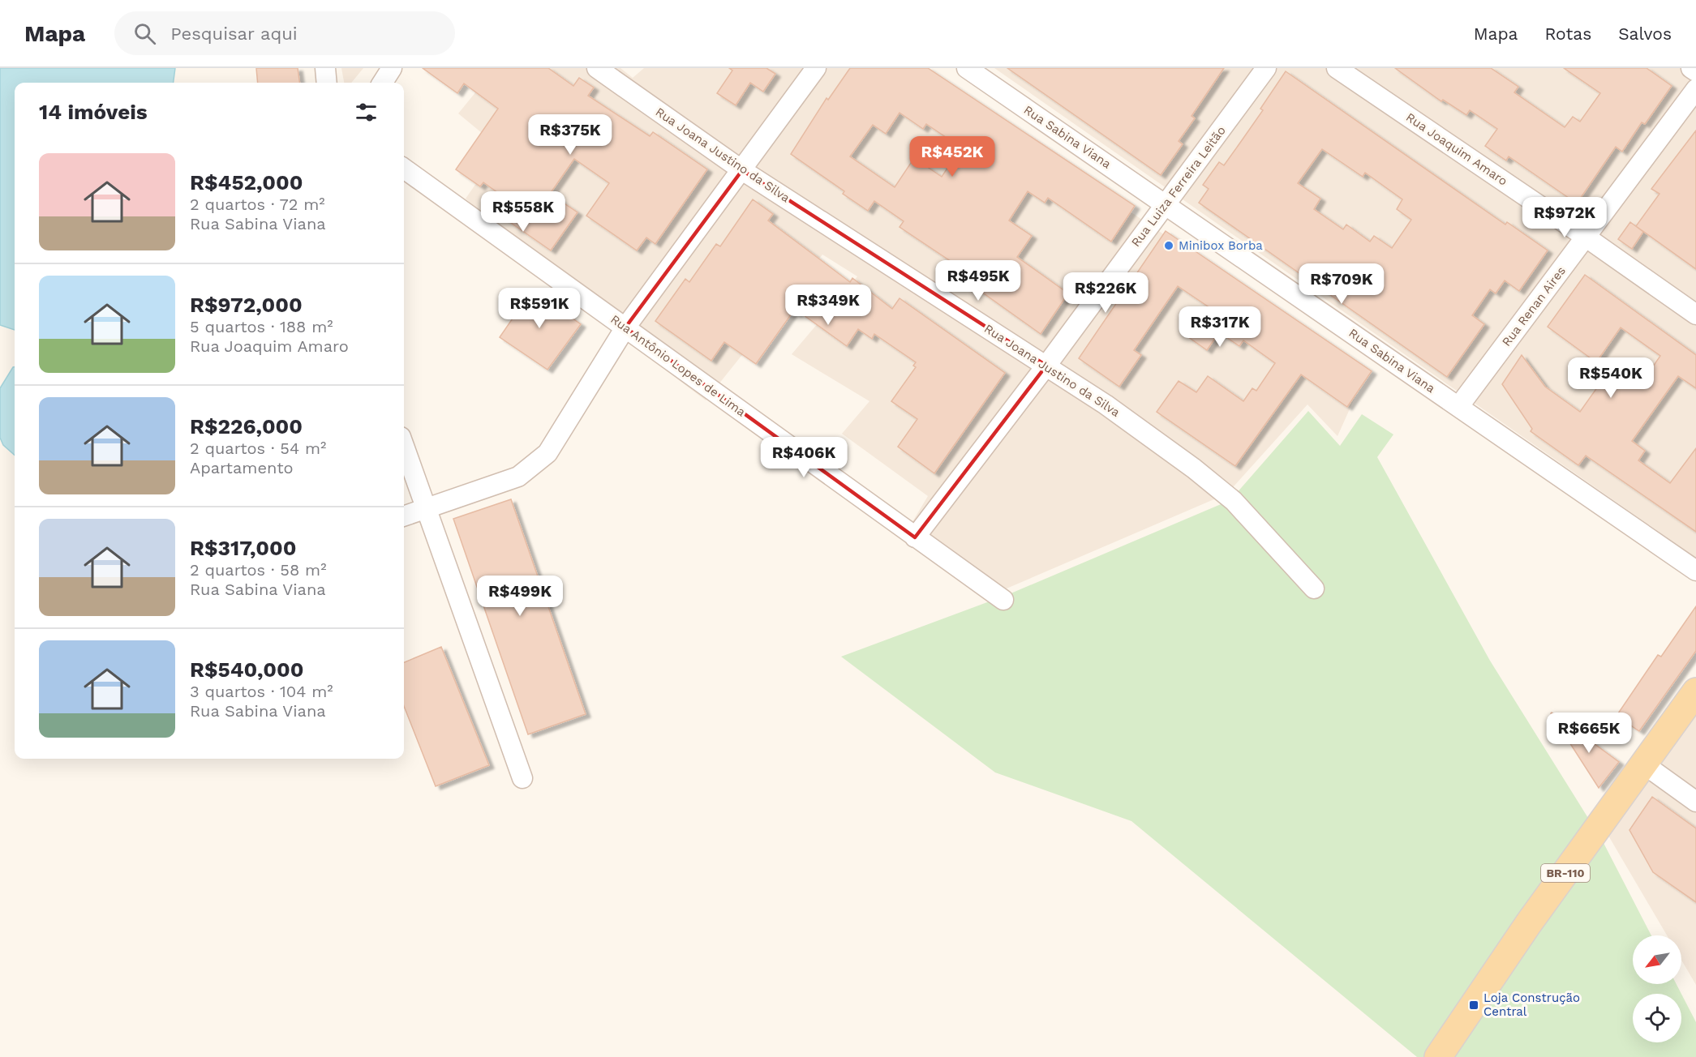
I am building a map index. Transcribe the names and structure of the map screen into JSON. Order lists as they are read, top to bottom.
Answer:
{
  "streets": {
    "main road": ["BR-110"],
    "street": [
      "Rua Sabina Viana",
      "Rua Joaquim Amaro",
      "Rua Joana Justino da Silva",
      "Rua Luiza Ferreira Leitão",
      "Rua Renan Aires",
      "Rua Antônio Lopes de Lima"
    ]
  },
  "crossings": [
    ["Rua Sabina Viana", "Rua Luiza Ferreira Leitão"],
    ["Rua Sabina Viana", "Rua Renan Aires"],
    ["Rua Joaquim Amaro", "Rua Renan Aires"],
    ["Rua Joana Justino da Silva", "Rua Luiza Ferreira Leitão"],
    ["Rua Luiza Ferreira Leitão", "Rua Antônio Lopes de Lima"]
  ],
  "places": {
    "other": ["Minibox Borba"],
    "transit": ["Loja Construção Central"]
  },
  "north": "bottom left",
  "page": {
    "header": "Mapa",
    "search": "Pesquisar aqui",
    "nav": ["Mapa", "Rotas", "Salvos"],
    "heading": "14 imóveis",
    "price": [
      "R$375K",
      "R$452K",
      "R$558K",
      "R$972K",
      "R$495K",
      "R$709K",
      "R$226K",
      "R$349K",
      "R$591K",
      "R$317K",
      "R$540K",
      "R$406K",
      "R$499K",
      "R$665K"
    ],
    "list": [
      {
        "name": "R$452,000",
        "note": "2 quartos · 72 m² · Rua Sabina Viana"
      },
      {
        "name": "R$972,000",
        "note": "5 quartos · 188 m² · Rua Joaquim Amaro"
      },
      {
        "name": "R$226,000",
        "note": "2 quartos · 54 m² · Apartamento"
      },
      {
        "name": "R$317,000",
        "note": "2 quartos · 58 m² · Rua Sabina Viana"
      },
      {
        "name": "R$540,000",
        "note": "3 quartos · 104 m² · Rua Sabina Viana"
      }
    ]
  }
}
